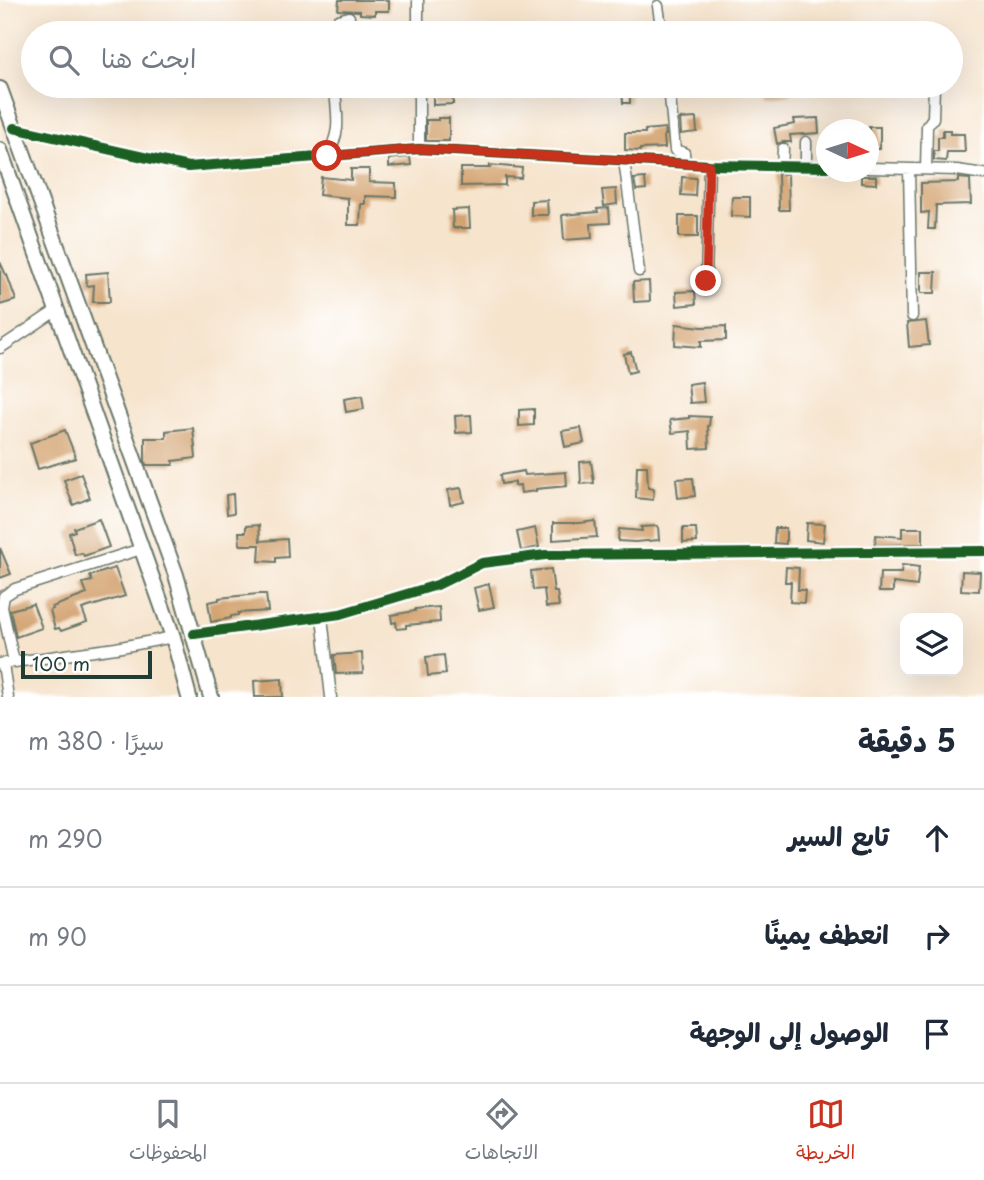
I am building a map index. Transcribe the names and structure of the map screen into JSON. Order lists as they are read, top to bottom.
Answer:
{
  "scale_bar": "100 m",
  "north": "right",
  "page": {
    "search": "ابحث هنا",
    "scale": "100 m",
    "heading": ["5 دقيقة", "سيرًا · 380 m"],
    "list": [
      ["تابع السير", "290 m"],
      ["انعطف يمينًا", "90 m"],
      "الوصول إلى الوجهة"
    ],
    "nav": ["الخريطة", "الاتجاهات", "المحفوظات"]
  }
}
